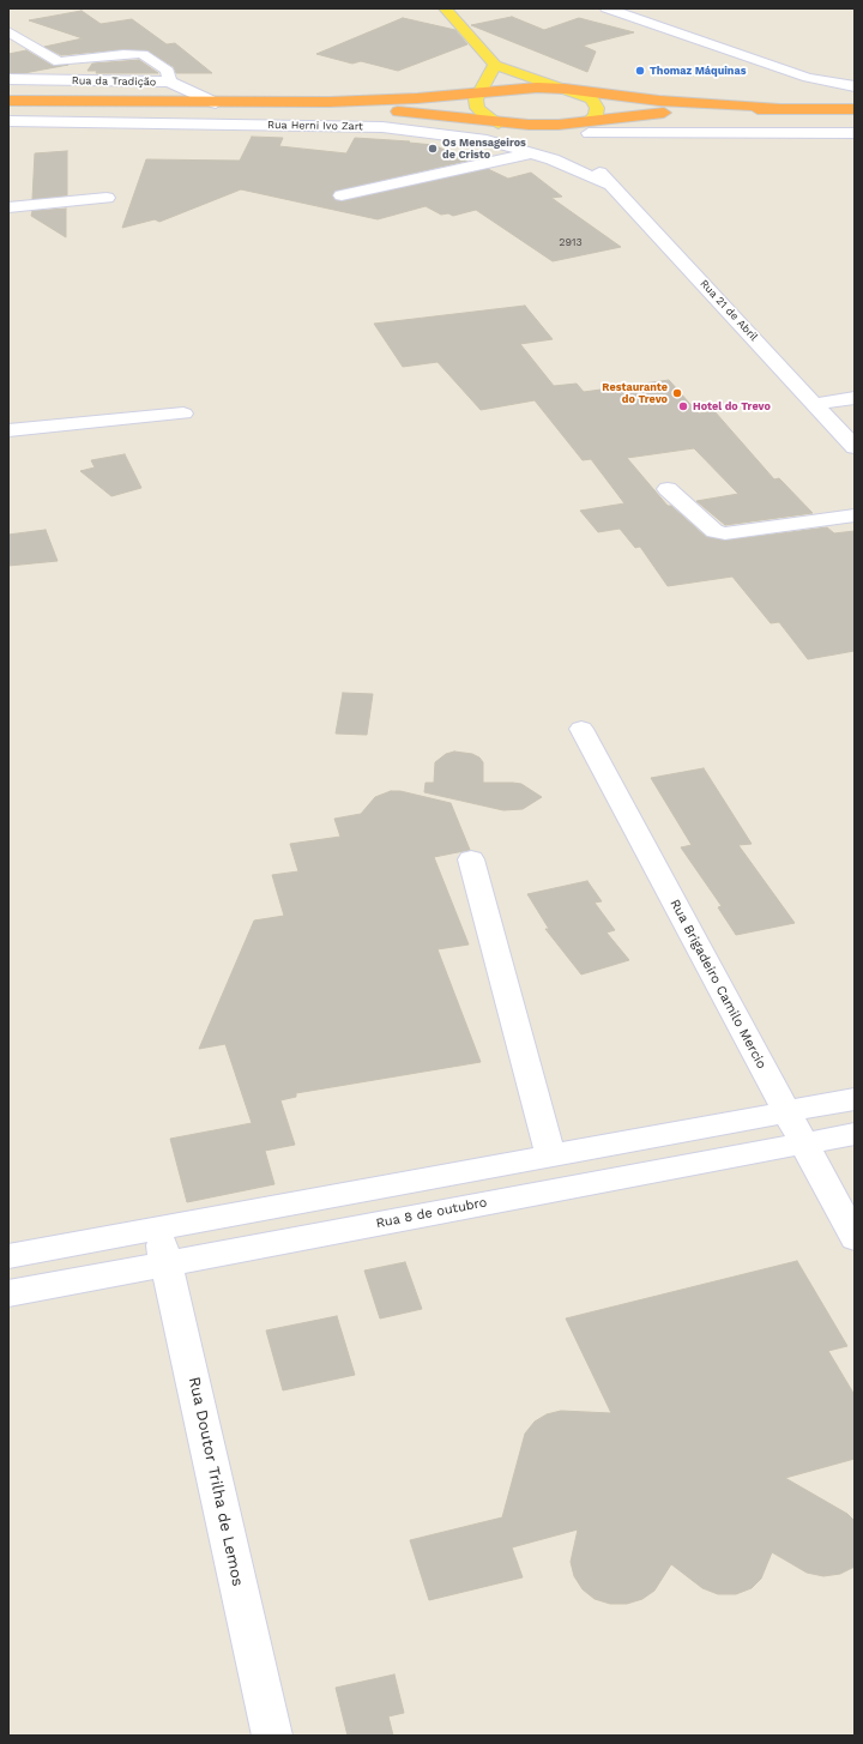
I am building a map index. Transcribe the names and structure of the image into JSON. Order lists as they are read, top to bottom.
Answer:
{
  "streets": {
    "street": [
      "Rua da Tradição",
      "Rua Herni Ivo Zart",
      "Rua 21 de Abril",
      "Rua Brigadeiro Camilo Mercio",
      "Rua 8 de outubro",
      "Rua Doutor Trilha de Lemos"
    ]
  },
  "crossings": [
    ["Rua Herni Ivo Zart", "Rua 21 de Abril"],
    ["Rua Brigadeiro Camilo Mercio", "Rua 8 de outubro"],
    ["Rua 8 de outubro", "Rua Doutor Trilha de Lemos"]
  ],
  "places": [
    "Thomaz Máquinas",
    "Os Mensageiros de Cristo",
    "Restaurante do Trevo",
    "Hotel do Trevo"
  ],
  "house_numbers": ["2913"]
}
